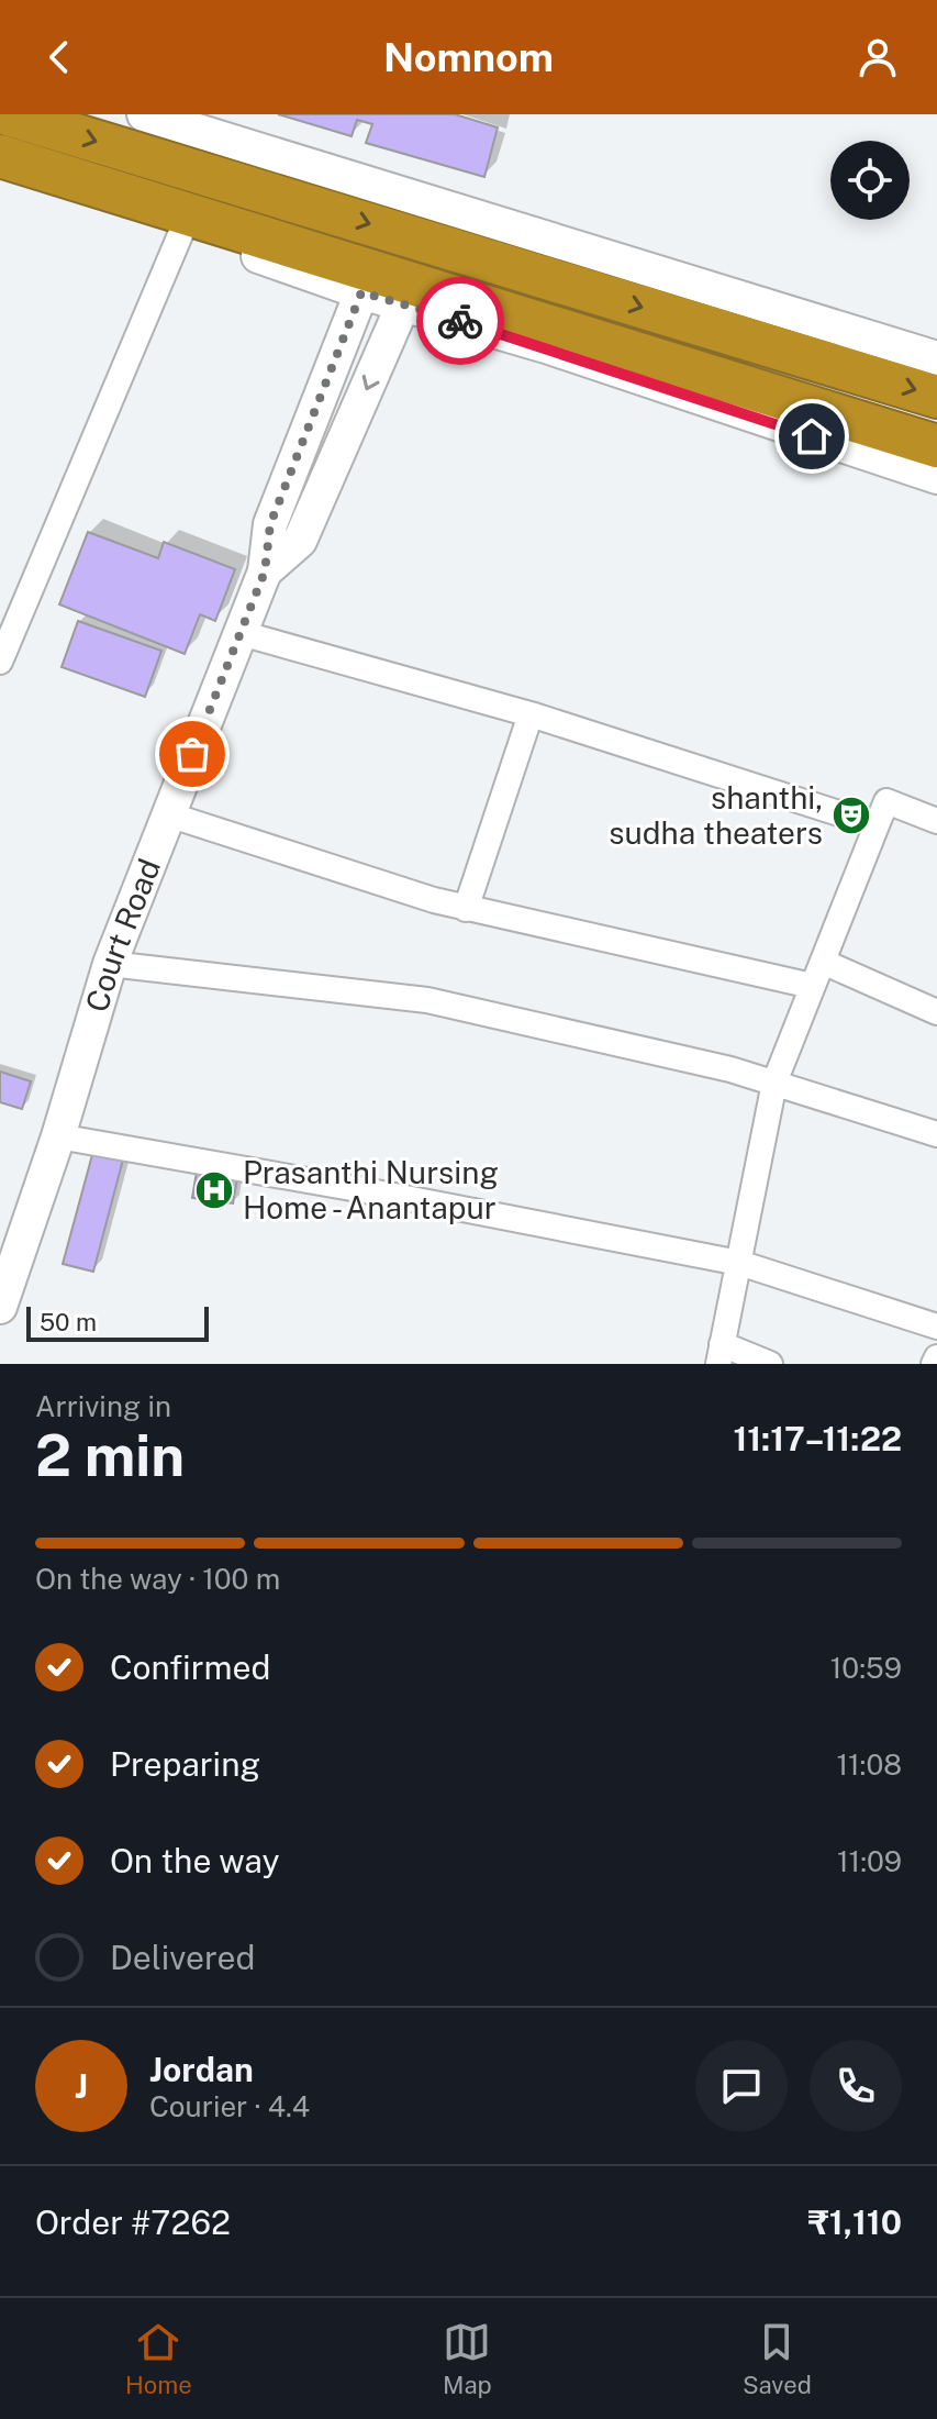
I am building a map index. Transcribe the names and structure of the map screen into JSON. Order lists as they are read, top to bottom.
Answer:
{
  "streets": {
    "street": ["Court Road"]
  },
  "places": {
    "theatre": ["shanthi, sudha theaters"],
    "hospital": ["Prasanthi Nursing Home - Anantapur"]
  },
  "scale_bar": "50 m",
  "page": {
    "header": "Nomnom",
    "scale": "50 m",
    "heading": ["2 min", "Arriving in", "11:17–11:22"],
    "panel": [
      "Jordan",
      "Courier · 4.4",
      "Order #7262",
      "₹1,110"
    ],
    "bar": "On the way · 100 m",
    "list": [
      ["Confirmed", "10:59"],
      ["Preparing", "11:08"],
      ["On the way", "11:09"],
      "Delivered"
    ],
    "round": "J",
    "tabs": ["Home", "Map", "Saved"]
  }
}
